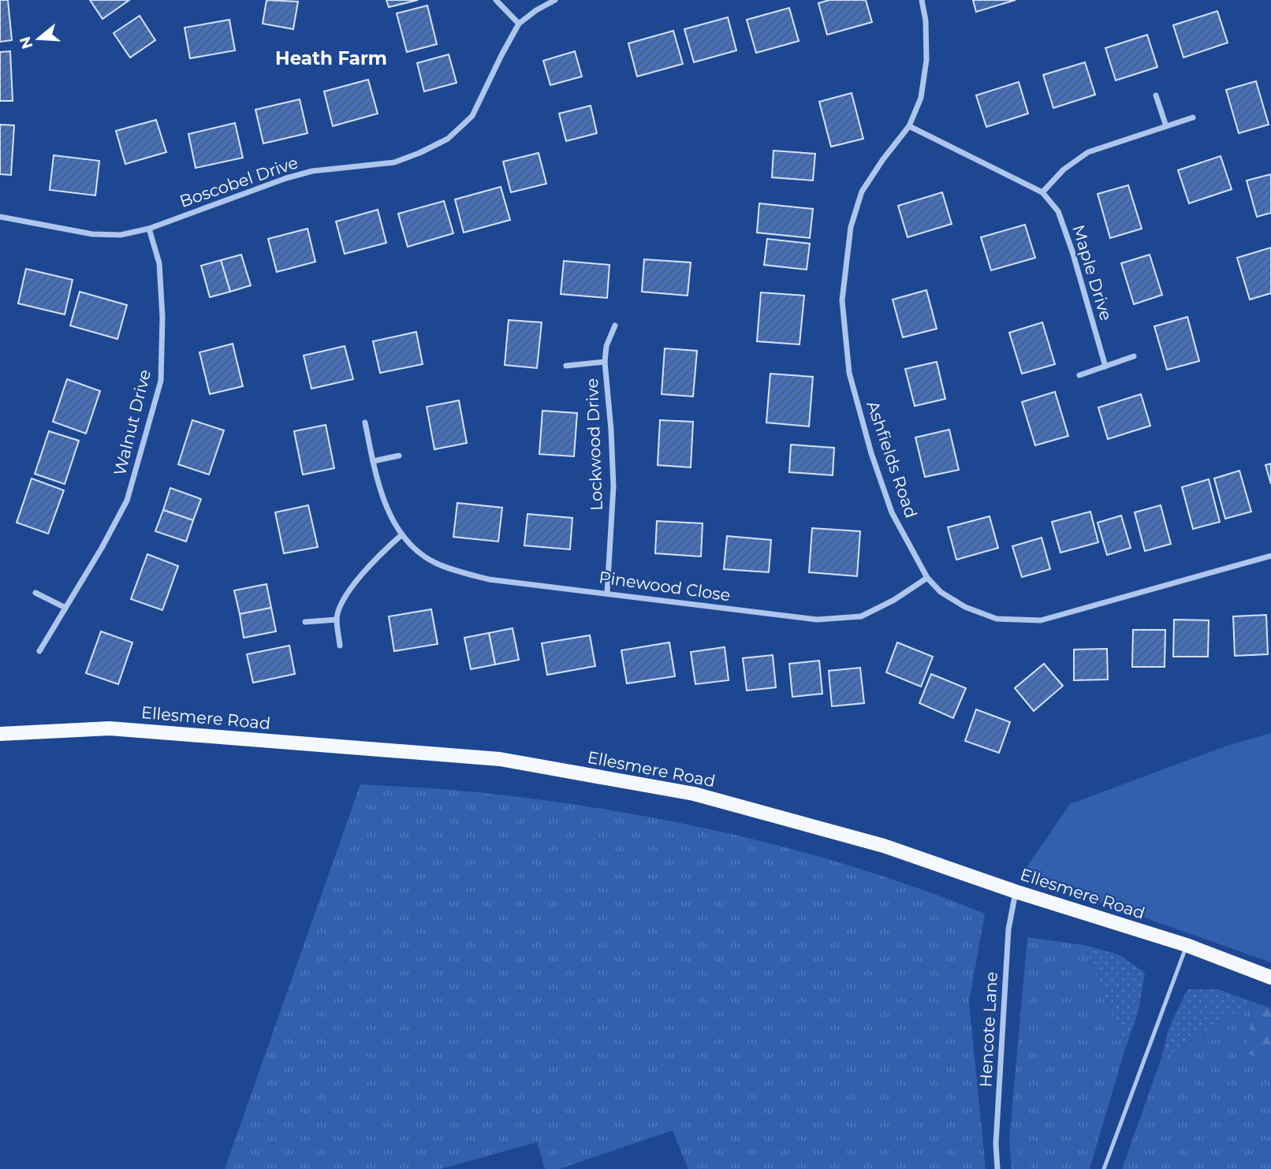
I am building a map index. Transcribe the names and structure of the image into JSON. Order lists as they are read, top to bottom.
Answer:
{
  "streets": {
    "main road": ["Ellesmere Road"],
    "street": [
      "Boscobel Drive",
      "Maple Drive",
      "Walnut Drive",
      "Lockwood Drive",
      "Ashfields Road",
      "Pinewood Close",
      "Hencote Lane"
    ]
  },
  "crossings": [
    ["Boscobel Drive", "Walnut Drive"],
    ["Maple Drive", "Ashfields Road"],
    ["Lockwood Drive", "Pinewood Close"],
    ["Ashfields Road", "Pinewood Close"],
    ["Ellesmere Road", "Hencote Lane"]
  ],
  "districts": ["Heath Farm"],
  "north": "left"
}
